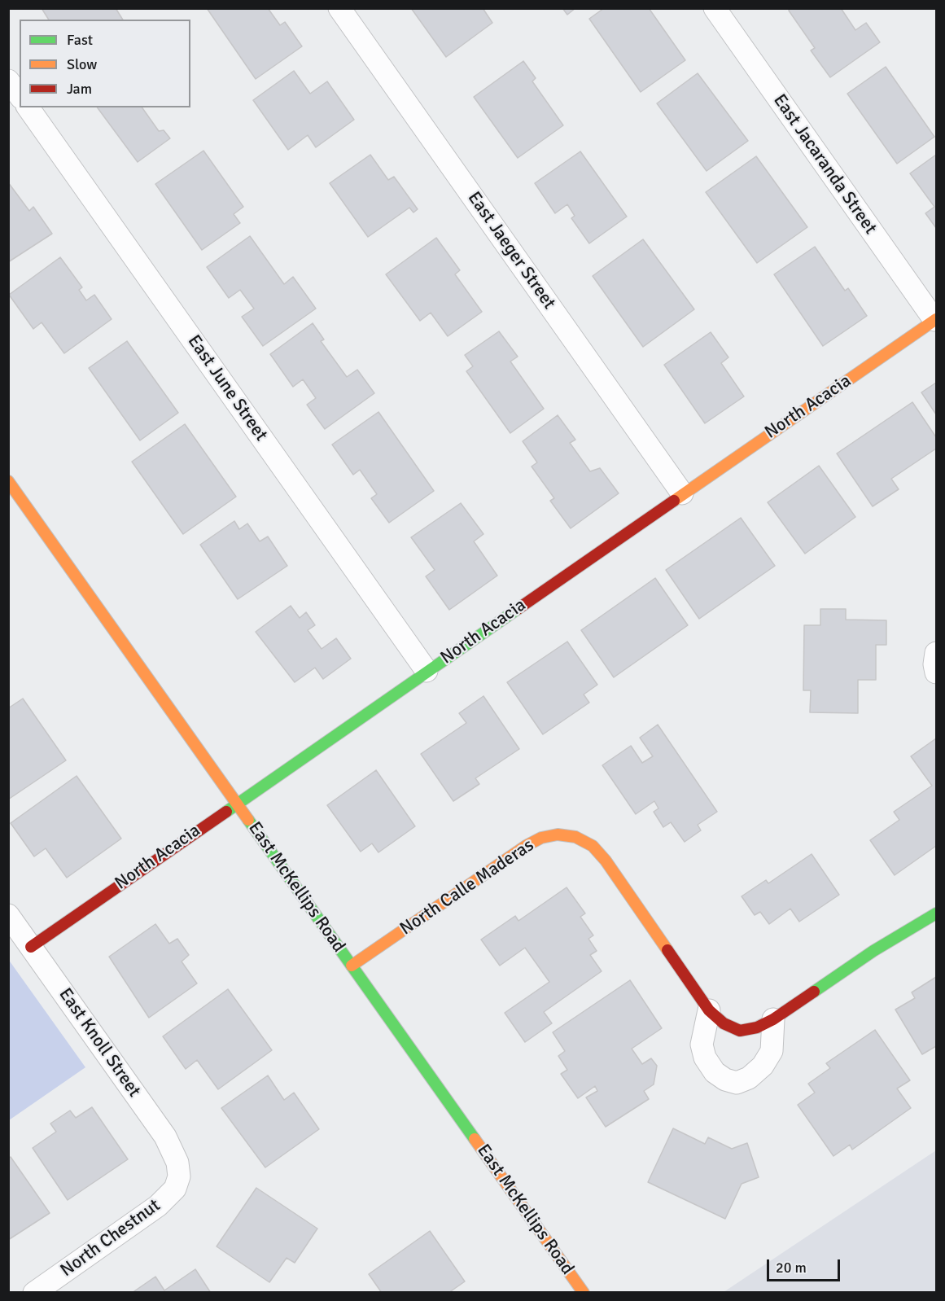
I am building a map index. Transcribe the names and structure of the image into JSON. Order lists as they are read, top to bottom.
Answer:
{
  "streets": {
    "street": [
      "East Jacaranda Street",
      "East Jaeger Street",
      "East June Street",
      "North Acacia",
      "East McKellips Road",
      "North Calle Maderas",
      "East Knoll Street",
      "North Chestnut"
    ]
  },
  "crossings": [
    ["East Jacaranda Street", "North Acacia"],
    ["East Jaeger Street", "North Acacia"],
    ["East June Street", "North Acacia"],
    ["North Acacia", "East McKellips Road"],
    ["North Acacia", "East Knoll Street"],
    ["East McKellips Road", "North Calle Maderas"],
    ["East Knoll Street", "North Chestnut"]
  ],
  "legend": ["Fast", "Slow", "Jam"],
  "scale_bar": "20 m"
}
